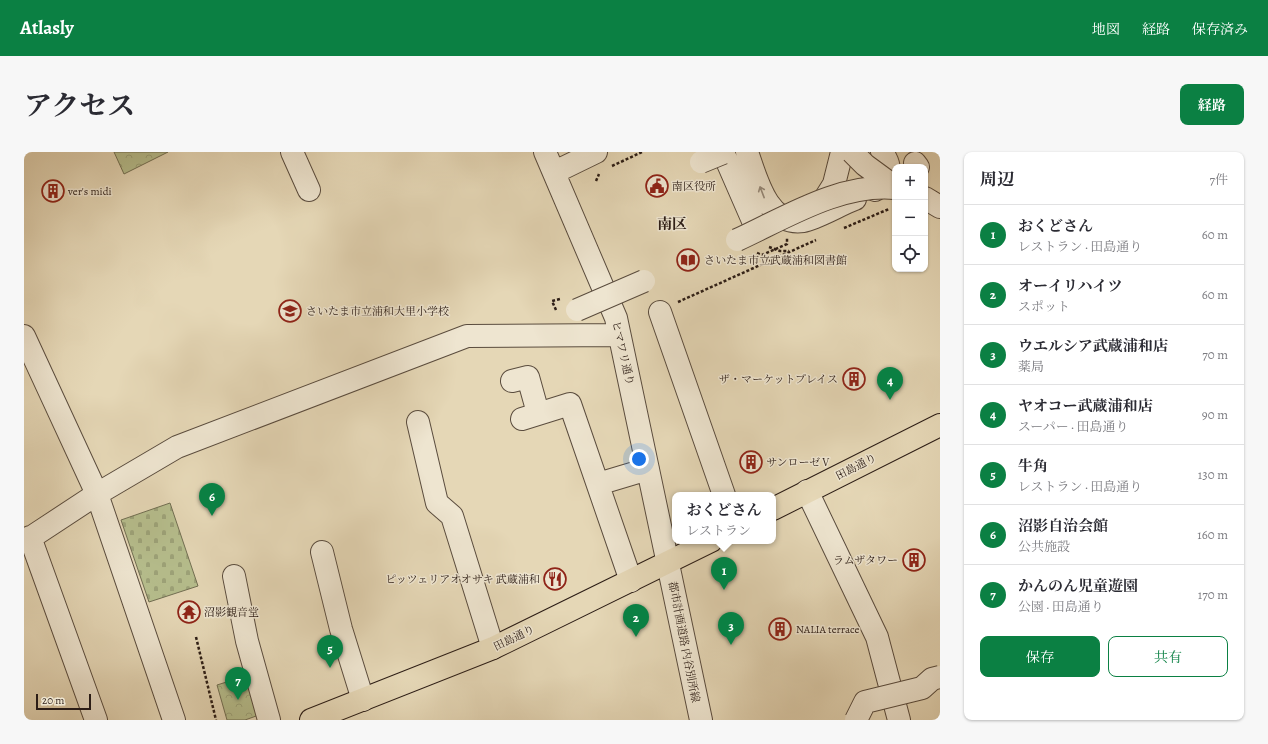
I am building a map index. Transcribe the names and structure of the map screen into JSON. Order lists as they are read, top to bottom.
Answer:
{
  "streets": {
    "main road": ["田島通り"],
    "street": ["ヒマワリ通り", "都市計画道路 内谷別所線"]
  },
  "crossings": [
    ["ヒマワリ通り", "田島通り"],
    ["ヒマワリ通り", "都市計画道路 内谷別所線"],
    ["田島通り", "都市計画道路 内谷別所線"]
  ],
  "districts": ["南区"],
  "places": {
    "public building": ["南区役所"],
    "building": [
      "ver's midi",
      "ザ・マーケットプレイス",
      "サンローゼⅤ",
      "ラムザタワー",
      "NALIA terrace"
    ],
    "library": ["さいたま市立武蔵浦和図書館"],
    "school or university": ["さいたま市立浦和大里小学校"],
    "restaurant": ["ピッツェリアオオサキ 武蔵浦和"],
    "temple": ["沼影観音堂"]
  },
  "scale_bar": "20 m",
  "page": {
    "header": "Atlasly",
    "nav": ["地図", "経路", "保存済み"],
    "title": "アクセス",
    "buttons": [
      "経路",
      ["保存", "共有"]
    ],
    "heading": ["周辺", "7件"],
    "map_buttons": ["+", "−"],
    "list": [
      {
        "mark": "1",
        "name": "おくどさん",
        "note": "レストラン · 田島通り",
        "value": "60 m"
      },
      {
        "mark": "2",
        "name": "オーイリハイツ",
        "note": "スポット",
        "value": "60 m"
      },
      {
        "mark": "3",
        "name": "ウエルシア武蔵浦和店",
        "note": "薬局",
        "value": "70 m"
      },
      {
        "mark": "4",
        "name": "ヤオコー武蔵浦和店",
        "note": "スーパー · 田島通り",
        "value": "90 m"
      },
      {
        "mark": "5",
        "name": "牛角",
        "note": "レストラン · 田島通り",
        "value": "130 m"
      },
      {
        "mark": "6",
        "name": "沼影自治会館",
        "note": "公共施設",
        "value": "160 m"
      },
      {
        "mark": "7",
        "name": "かんのん児童遊園",
        "note": "公園 · 田島通り",
        "value": "170 m"
      }
    ],
    "pins": [
      "4",
      "6",
      "1",
      "2",
      "3",
      "5",
      "7"
    ],
    "popup": ["おくどさん", "レストラン"],
    "scale": "20 m"
  }
}
